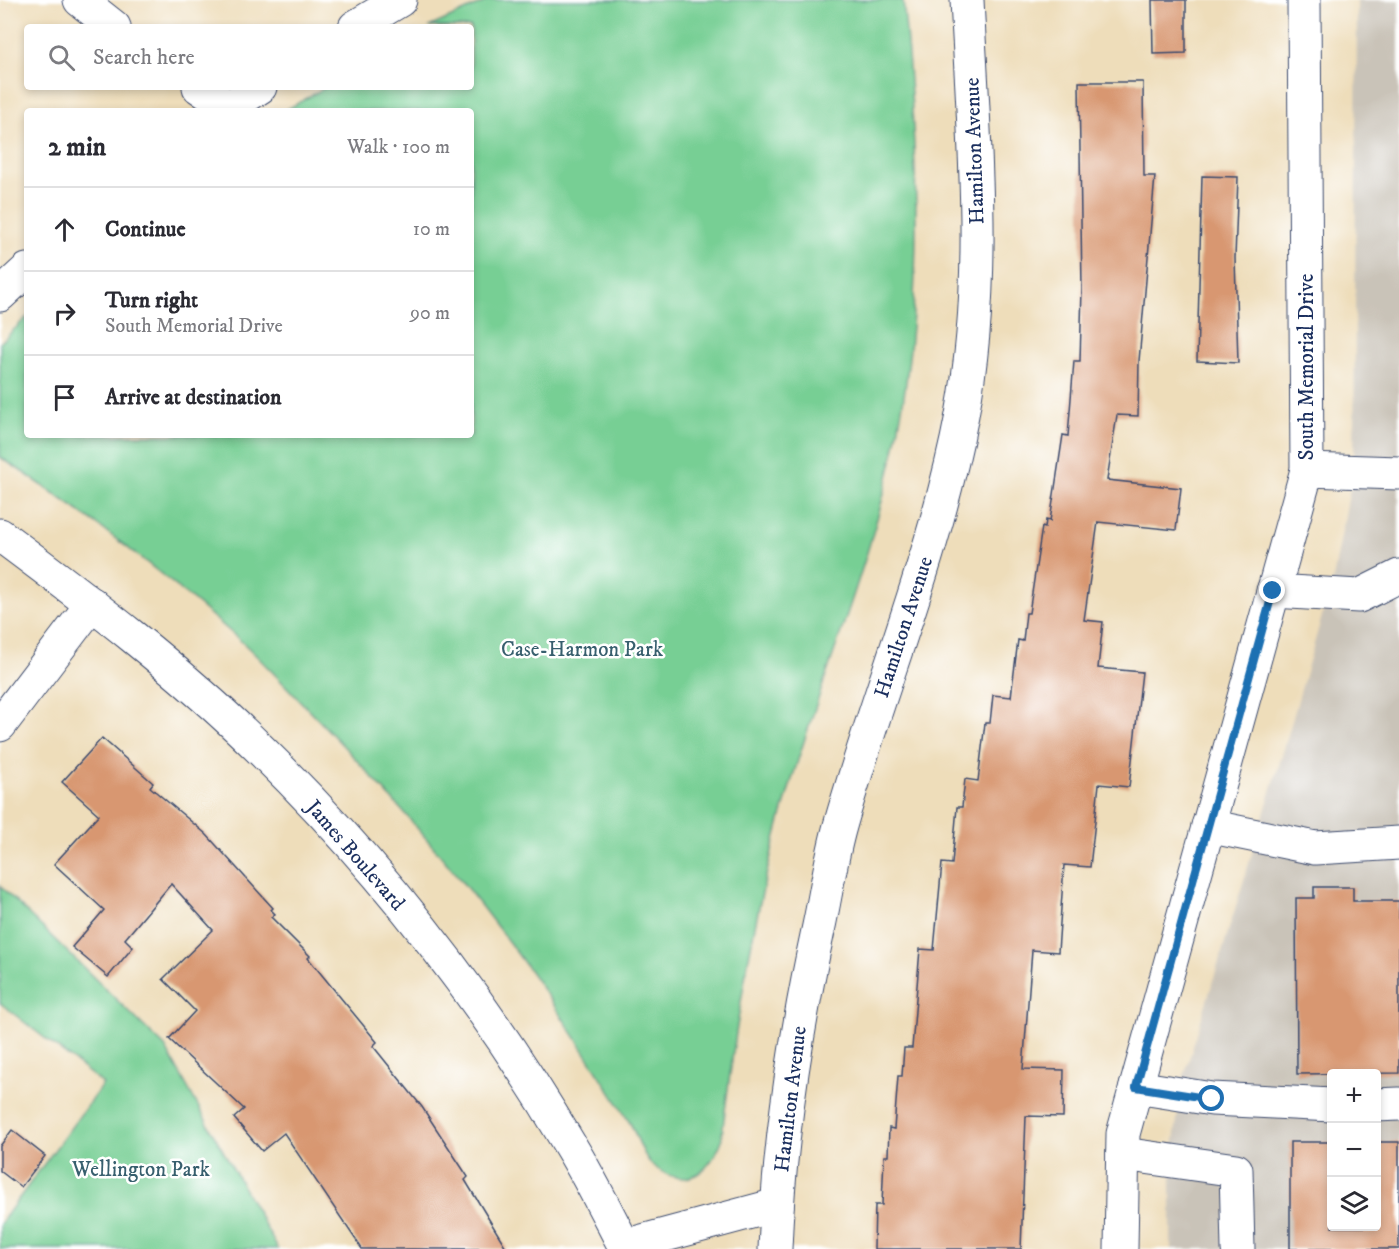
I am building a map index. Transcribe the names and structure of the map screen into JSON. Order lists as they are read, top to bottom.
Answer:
{
  "streets": {
    "street": ["Hamilton Avenue", "South Memorial Drive", "James Boulevard"]
  },
  "parks": ["Case-Harmon Park", "Wellington Park"],
  "page": {
    "search": "Search here",
    "heading": ["2 min", "Walk · 100 m"],
    "list": [
      ["Continue", "10 m"],
      ["Turn right", "South Memorial Drive", "90 m"],
      "Arrive at destination"
    ],
    "map_buttons": ["+", "−"]
  }
}
